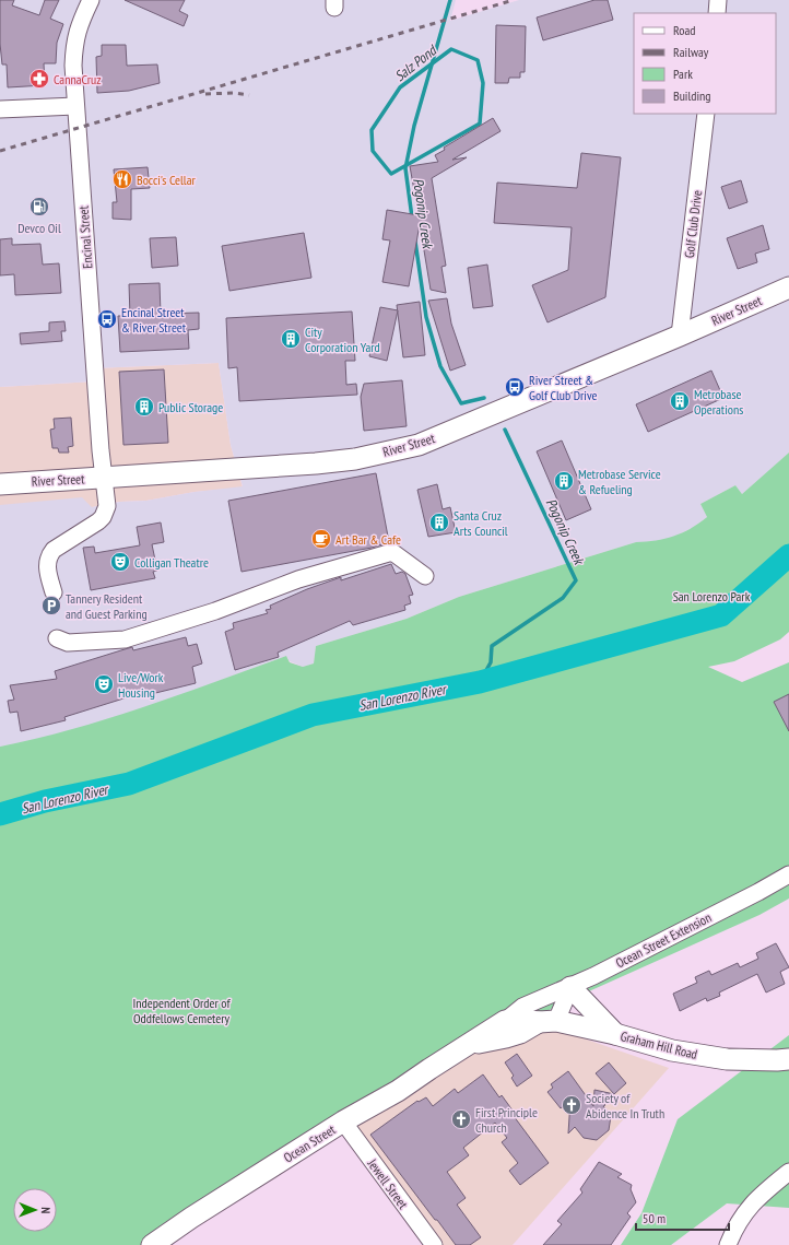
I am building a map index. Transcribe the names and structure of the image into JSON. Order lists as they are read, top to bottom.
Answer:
{
  "streets": {
    "main road": ["River Street", "Graham Hill Road", "Ocean Street"],
    "street": [
      "Golf Club Drive",
      "Encinal Street",
      "Ocean Street Extension",
      "Jewell Street"
    ]
  },
  "crossings": [
    ["Golf Club Drive", "River Street"],
    ["Encinal Street", "River Street"],
    ["Ocean Street Extension", "Ocean Street"],
    ["Graham Hill Road", "Ocean Street"],
    ["Ocean Street", "Jewell Street"]
  ],
  "water": ["Salz Pond", "Pogonip Creek", "San Lorenzo River"],
  "parks": ["San Lorenzo Park", "Independent Order of Oddfellows Cemetery"],
  "places": {
    "pharmacy": ["CannaCruz"],
    "restaurant": ["Bocci's Cellar"],
    "fuel station": ["Devco Oil"],
    "bus stop": ["Encinal Street & River Street", "River Street & Golf Club Drive"],
    "building": [
      "City Corporation Yard",
      "Metrobase Operations",
      "Public Storage",
      "Metrobase Service & Refueling",
      "Santa Cruz Arts Council"
    ],
    "cafe": ["Art Bar & Cafe"],
    "theatre": ["Colligan Theatre", "Live/Work Housing"],
    "parking": ["Tannery Resident and Guest Parking"],
    "church": ["Society of Abidence In Truth", "First Principle Church"]
  },
  "legend": [
    "Road",
    "Railway",
    "Park",
    "Building"
  ],
  "scale_bar": "50 m",
  "north": "right"
}
